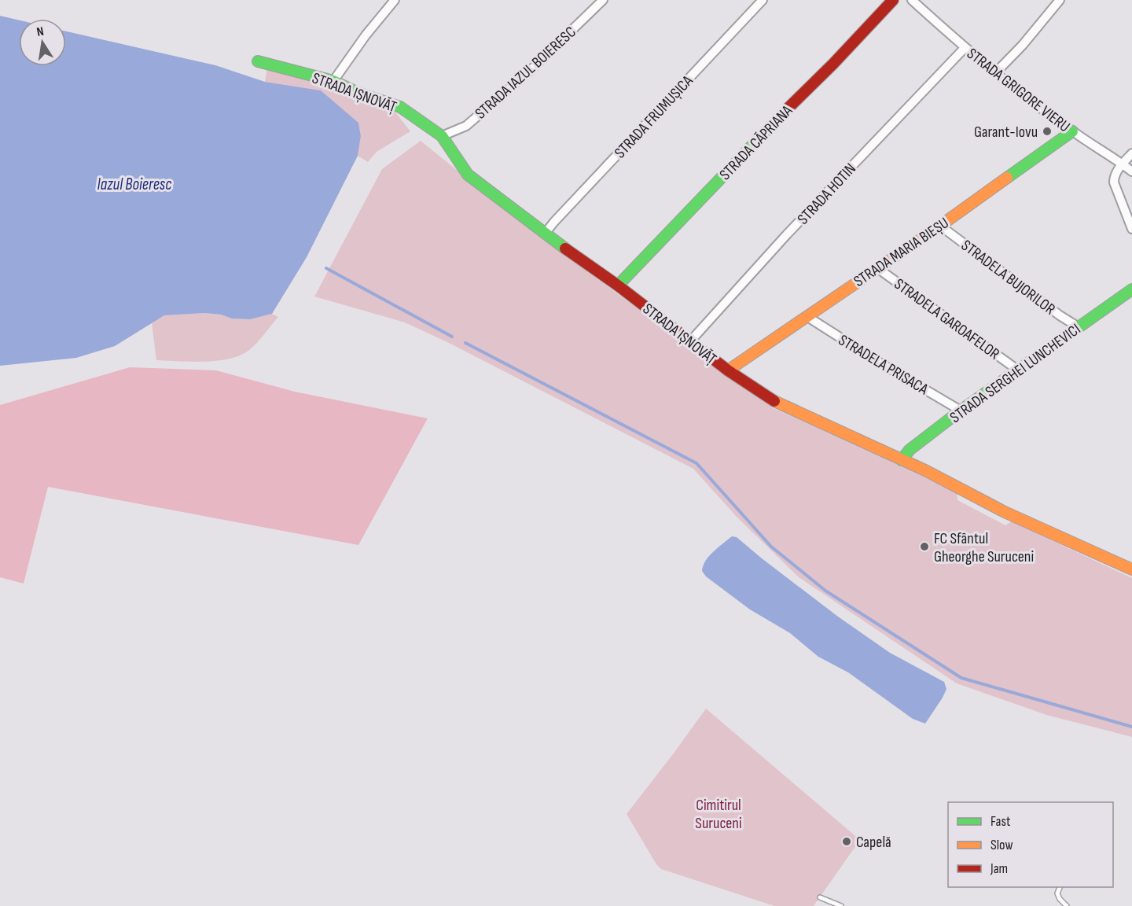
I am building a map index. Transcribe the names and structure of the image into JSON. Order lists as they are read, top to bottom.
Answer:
{
  "streets": {
    "street": [
      "STRADA IAZUL BOIERESC",
      "STRADA GRIGORE VIERU",
      "STRADA IȘNOVĂȚ",
      "STRADA FRUMUȘICA",
      "STRADA CĂPRIANA",
      "STRADA HOTIN",
      "STRADA MARIA BIEȘU",
      "STRADELA BUJORILOR",
      "STRADELA GAROAFELOR",
      "STRADELA PRISACA",
      "STRADA SERGHEI LUNCHEVICI"
    ]
  },
  "crossings": [
    ["STRADA IAZUL BOIERESC", "STRADA IȘNOVĂȚ"],
    ["STRADA GRIGORE VIERU", "STRADA HOTIN"],
    ["STRADA GRIGORE VIERU", "STRADA MARIA BIEȘU"],
    ["STRADA IȘNOVĂȚ", "STRADA FRUMUȘICA"],
    ["STRADA IȘNOVĂȚ", "STRADA CĂPRIANA"],
    ["STRADA IȘNOVĂȚ", "STRADA HOTIN"],
    ["STRADA IȘNOVĂȚ", "STRADA MARIA BIEȘU"],
    ["STRADA IȘNOVĂȚ", "STRADA SERGHEI LUNCHEVICI"],
    ["STRADA MARIA BIEȘU", "STRADELA BUJORILOR"],
    ["STRADA MARIA BIEȘU", "STRADELA GAROAFELOR"],
    ["STRADA MARIA BIEȘU", "STRADELA PRISACA"],
    ["STRADELA BUJORILOR", "STRADA SERGHEI LUNCHEVICI"],
    ["STRADELA GAROAFELOR", "STRADA SERGHEI LUNCHEVICI"],
    ["STRADELA PRISACA", "STRADA SERGHEI LUNCHEVICI"]
  ],
  "water": ["Iazul Boieresc"],
  "parks": ["Cimitirul Suruceni"],
  "places": ["Garant-Iovu", "FC Sfântul Gheorghe Suruceni", "Capelă"],
  "legend": ["Fast", "Slow", "Jam"],
  "north": "top"
}
